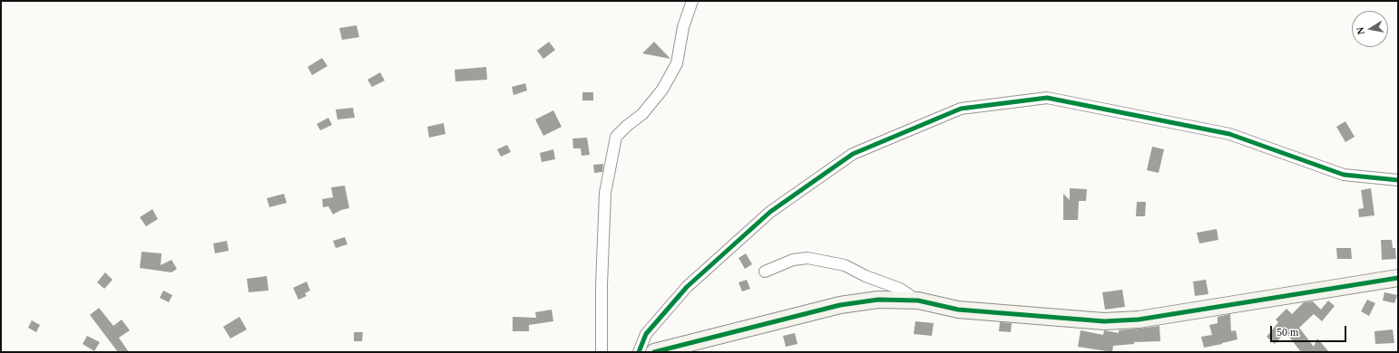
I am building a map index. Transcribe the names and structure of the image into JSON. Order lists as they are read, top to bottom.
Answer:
{
  "scale_bar": "50 m",
  "north": "left"
}
